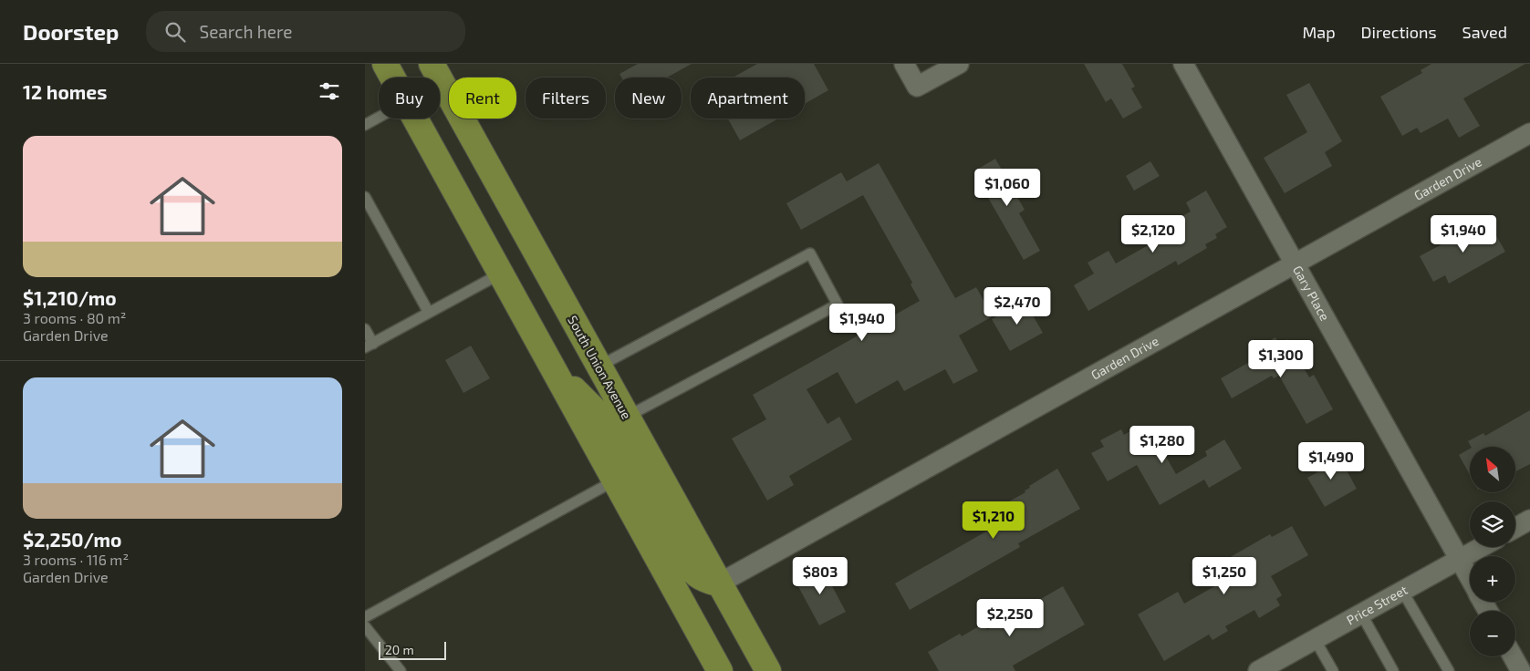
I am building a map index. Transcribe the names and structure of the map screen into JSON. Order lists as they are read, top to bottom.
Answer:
{
  "streets": {
    "main road": ["South Union Avenue"],
    "street": ["Garden Drive", "Gary Place", "Price Street"]
  },
  "crossings": [
    ["Garden Drive", "Gary Place"],
    ["Garden Drive", "South Union Avenue"],
    ["Gary Place", "Price Street"]
  ],
  "scale_bar": "20 m",
  "north": "top left",
  "page": {
    "header": "Doorstep",
    "search": "Search here",
    "nav": ["Map", "Directions", "Saved"],
    "heading": "12 homes",
    "chip": [
      "Buy",
      "Rent",
      "Filters",
      "New",
      "Apartment"
    ],
    "list": [
      {
        "name": "$1,210/mo",
        "note": "3 rooms · 80 m² · Garden Drive"
      },
      {
        "name": "$2,250/mo",
        "note": "3 rooms · 116 m² · Garden Drive"
      }
    ],
    "price": [
      "$1,060",
      "$2,120",
      "$1,940",
      "$2,470",
      "$1,940",
      "$1,300",
      "$1,280",
      "$1,490",
      "$1,210",
      "$803",
      "$1,250",
      "$2,250"
    ],
    "map_buttons": ["+", "−"],
    "scale": "20 m"
  }
}
